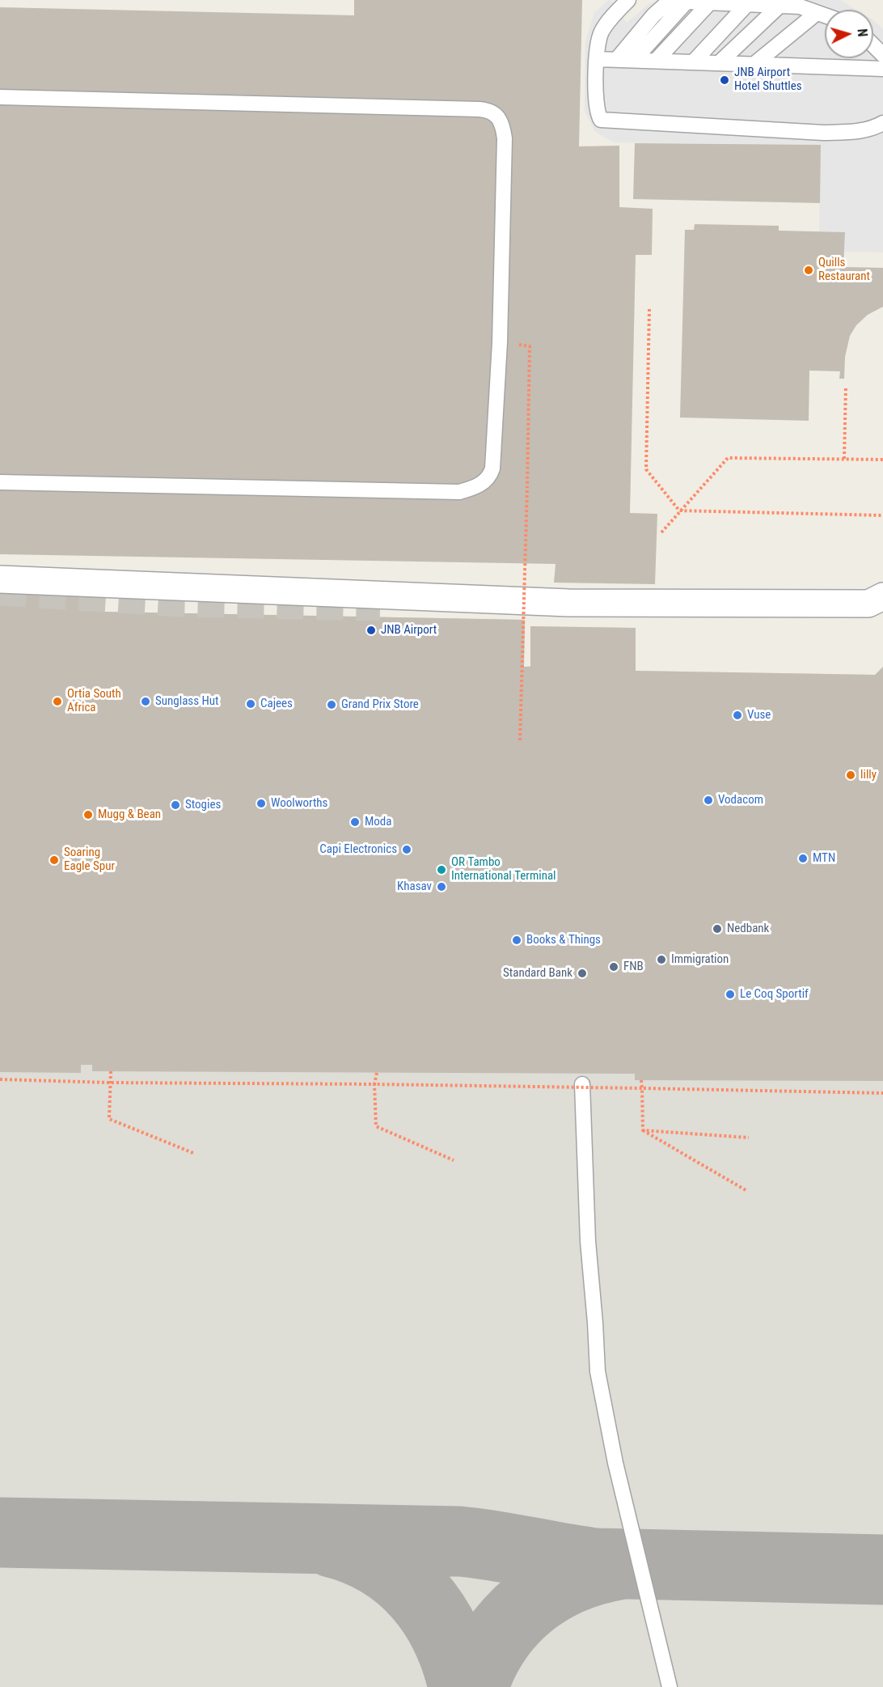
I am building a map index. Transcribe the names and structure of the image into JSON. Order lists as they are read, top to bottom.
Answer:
{
  "places": [
    "JNB Airport Hotel Shuttles",
    "Quills Restaurant",
    "JNB Airport",
    "Ortia South Africa",
    "Sunglass Hut",
    "Cajees",
    "Grand Prix Store",
    "Vuse",
    "lilly",
    "Vodacom",
    "Woolworths",
    "Stogies",
    "Mugg & Bean",
    "Moda",
    "Capi Electronics",
    "MTN",
    "Soaring Eagle Spur",
    "OR Tambo International Terminal",
    "Khasav",
    "Nedbank",
    "Books & Things",
    "Immigration",
    "FNB",
    "Standard Bank",
    "Le Coq Sportif"
  ],
  "north": "right"
}
